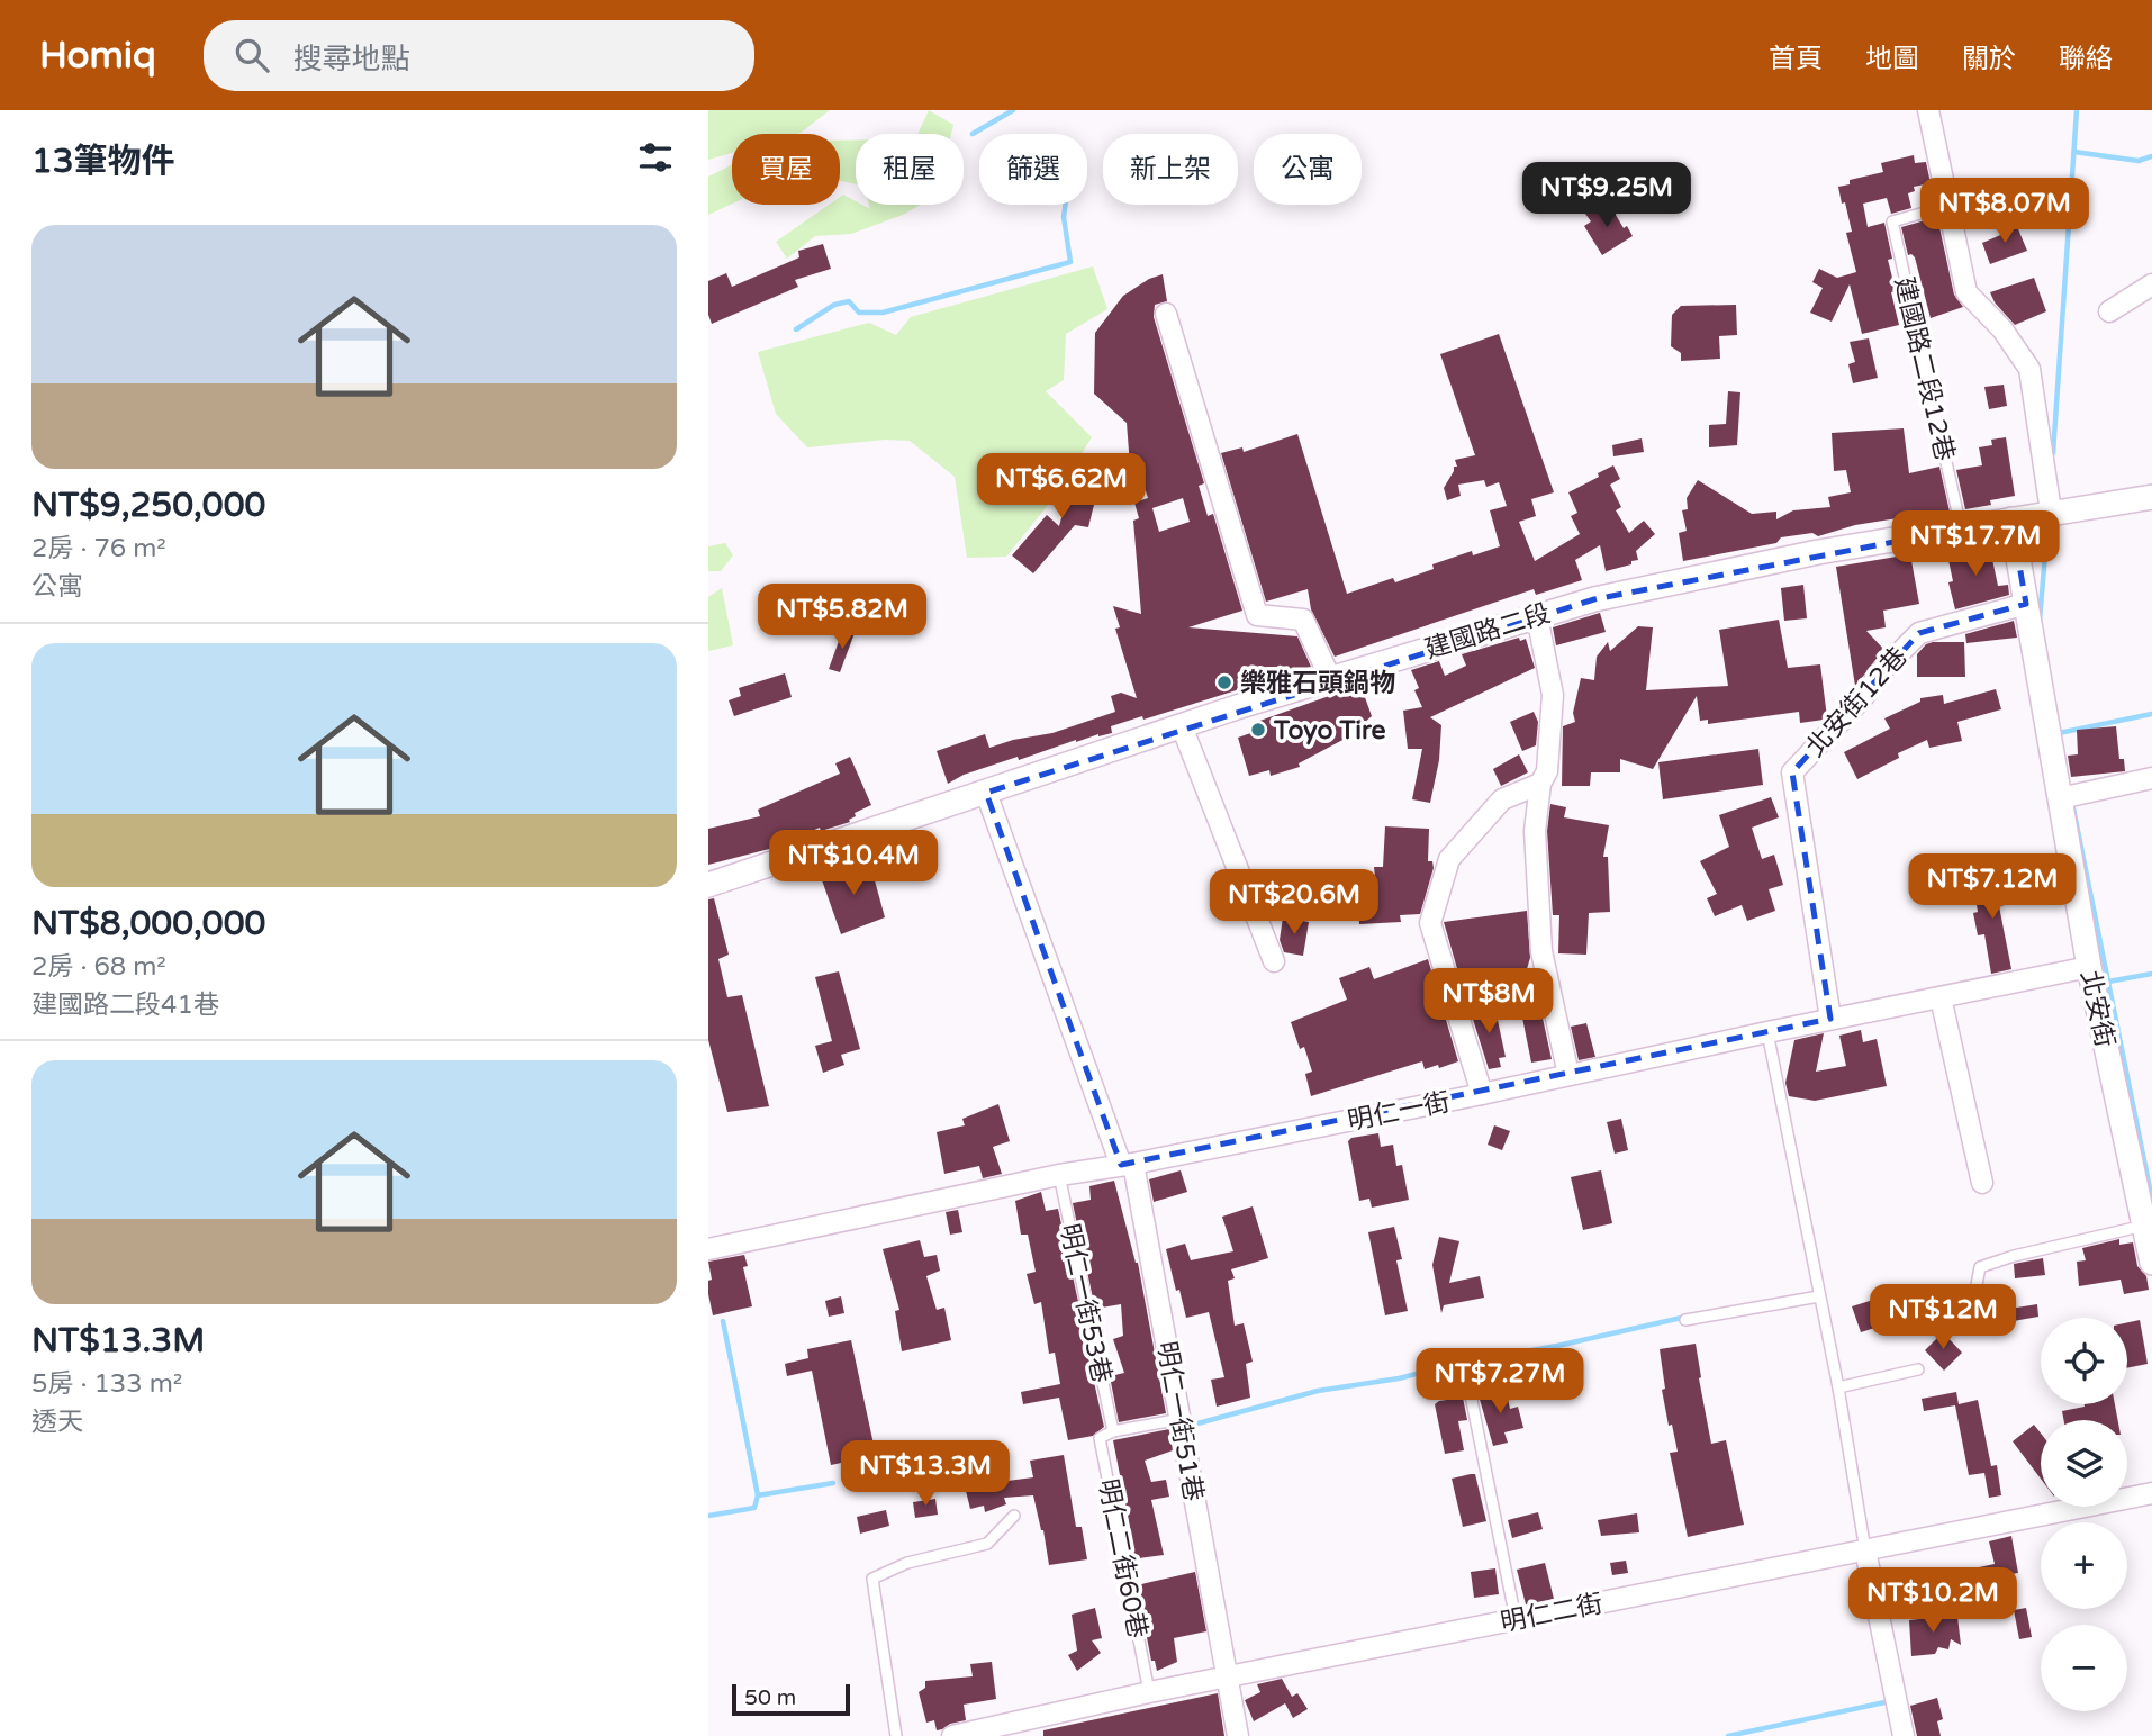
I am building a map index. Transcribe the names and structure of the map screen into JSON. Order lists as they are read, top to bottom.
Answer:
{
  "streets": {
    "street": [
      "建國路二段",
      "北安街12巷",
      "北安街",
      "明仁一街",
      "明仁一街51巷",
      "明仁二街"
    ],
    "lane": ["建國路二段12巷", "明仁一街53巷", "明仁二街60巷"]
  },
  "crossings": [
    ["建國路二段12巷", "建國路二段"],
    ["建國路二段", "北安街"],
    ["建國路二段", "明仁一街51巷"],
    ["北安街12巷", "北安街"],
    ["北安街12巷", "明仁一街"],
    ["北安街", "明仁一街"],
    ["明仁一街", "明仁一街53巷"],
    ["明仁一街", "明仁一街51巷"],
    ["明仁一街53巷", "明仁二街60巷"],
    ["明仁一街51巷", "明仁二街"],
    ["明仁二街60巷", "明仁二街"]
  ],
  "places": ["樂雅石頭鍋物", "Toyo Tire"],
  "scale_bar": "50 m",
  "page": {
    "header": "Homiq",
    "search": "搜尋地點",
    "nav": [
      "首頁",
      "地圖",
      "關於",
      "聯絡"
    ],
    "heading": "13筆物件",
    "chip": [
      "買屋",
      "租屋",
      "篩選",
      "新上架",
      "公寓"
    ],
    "price": [
      "NT$9.25M",
      "NT$8.07M",
      "NT$6.62M",
      "NT$17.7M",
      "NT$5.82M",
      "NT$10.4M",
      "NT$7.12M",
      "NT$20.6M",
      "NT$8M",
      "NT$12M",
      "NT$7.27M",
      "NT$13.3M",
      "NT$10.2M"
    ],
    "list": [
      {
        "name": "NT$9,250,000",
        "note": "2房 · 76 m² · 公寓"
      },
      {
        "name": "NT$8,000,000",
        "note": "2房 · 68 m² · 建國路二段41巷"
      },
      {
        "name": "NT$13.3M",
        "note": "5房 · 133 m² · 透天"
      }
    ],
    "map_buttons": ["+", "−"],
    "scale": "50 m"
  }
}
